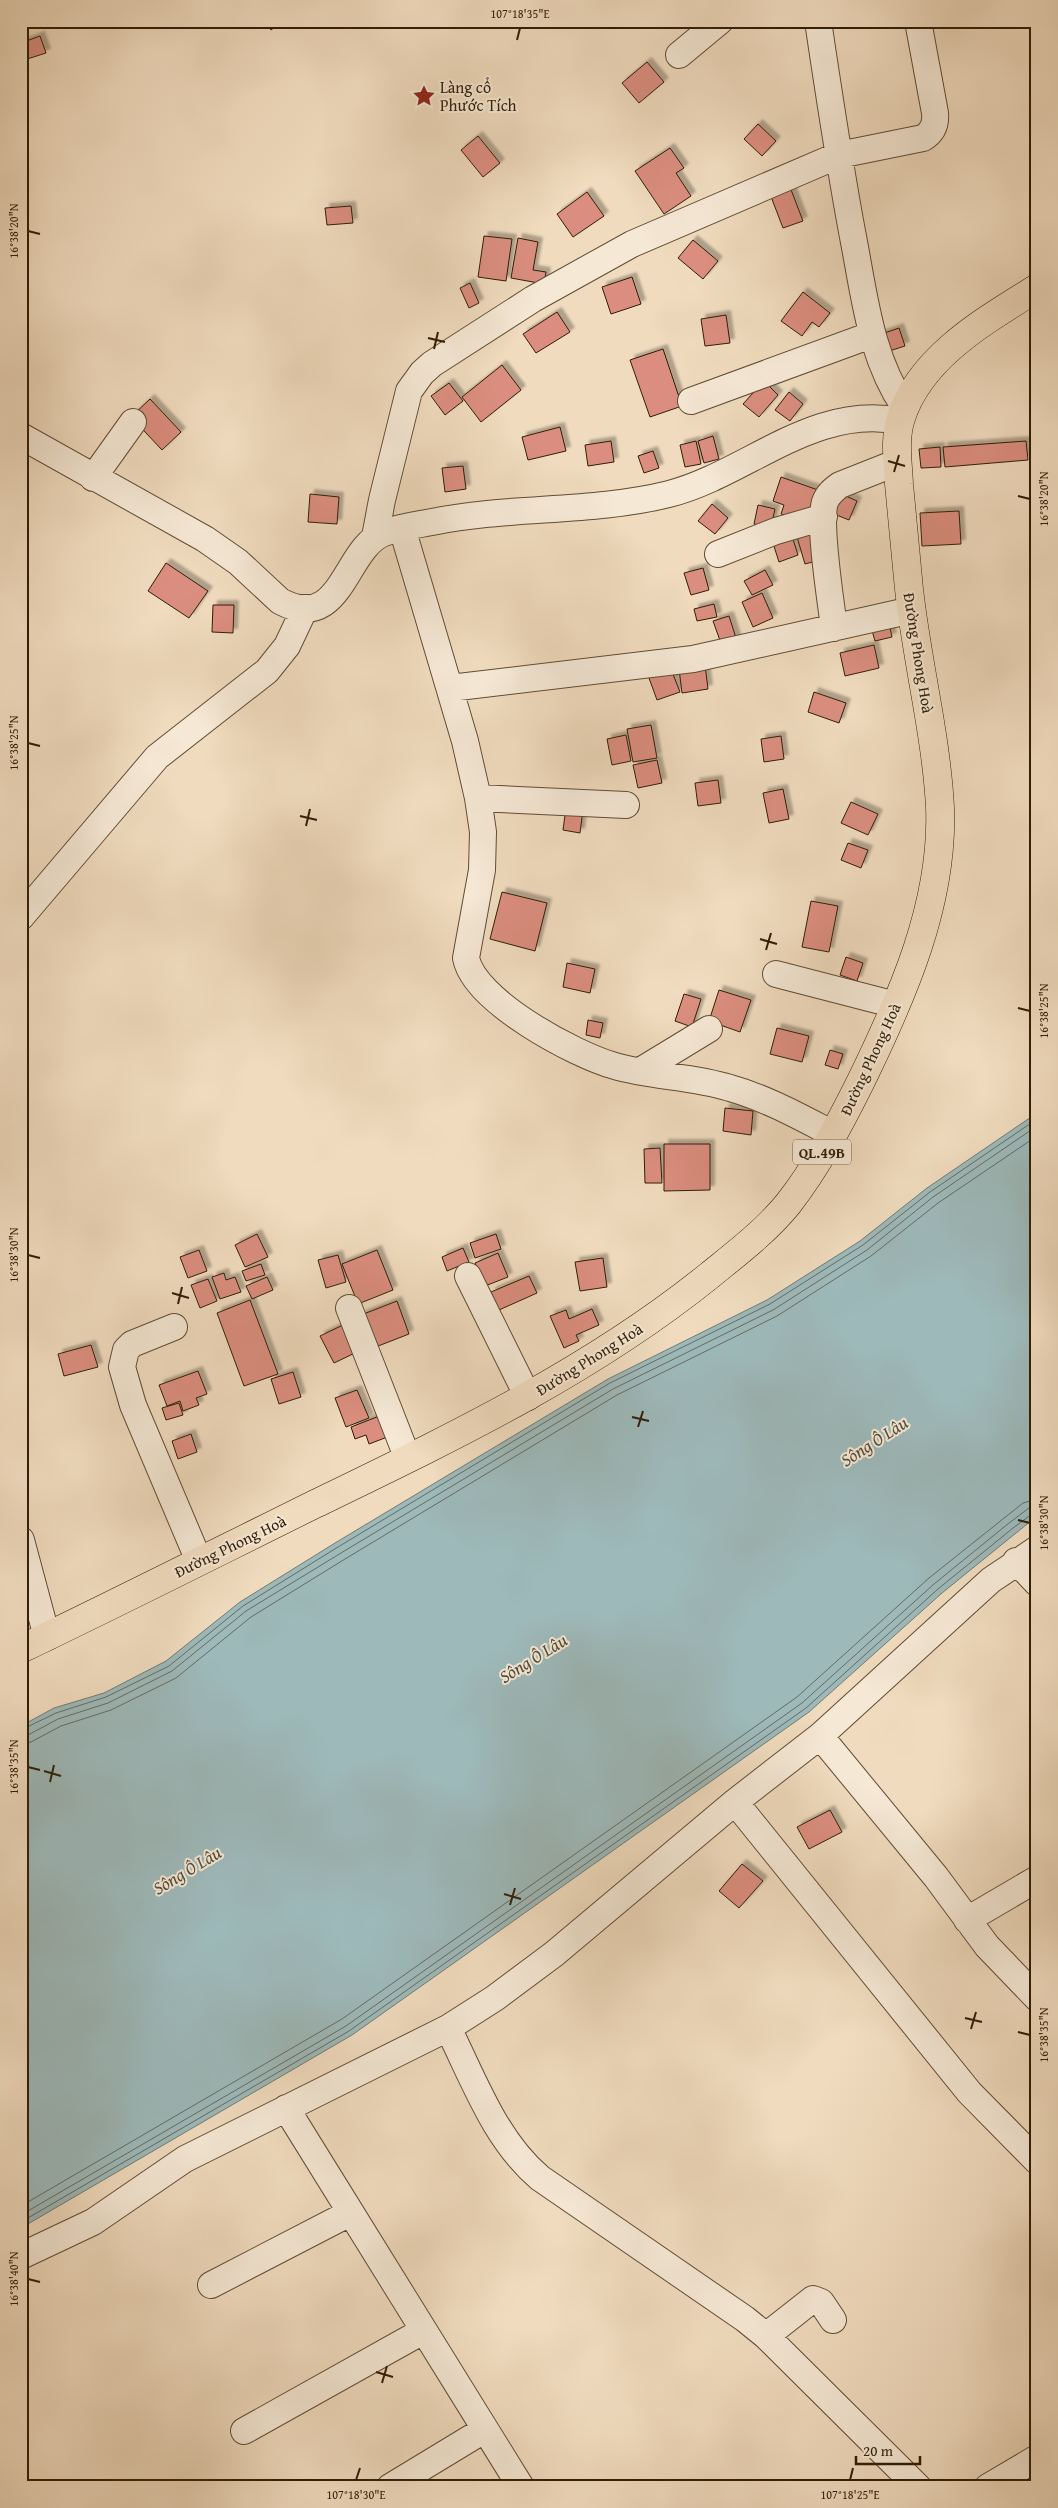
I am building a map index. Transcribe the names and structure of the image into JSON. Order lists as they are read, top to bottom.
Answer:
{
  "streets": {
    "main road": ["Đường Phong Hoà", "QL.49B"]
  },
  "water": ["Sông Ô Lâu"],
  "places": {
    "place": ["Làng cổ Phước Tích"]
  },
  "scale_bar": "20 m",
  "coordinates": [
    "107°18'35\"E",
    "16°38'20\"N",
    "16°38'25\"N",
    "16°38'30\"N",
    "16°38'35\"N",
    "16°38'40\"N",
    "107°18'30\"E",
    "107°18'25\"E"
  ]
}
